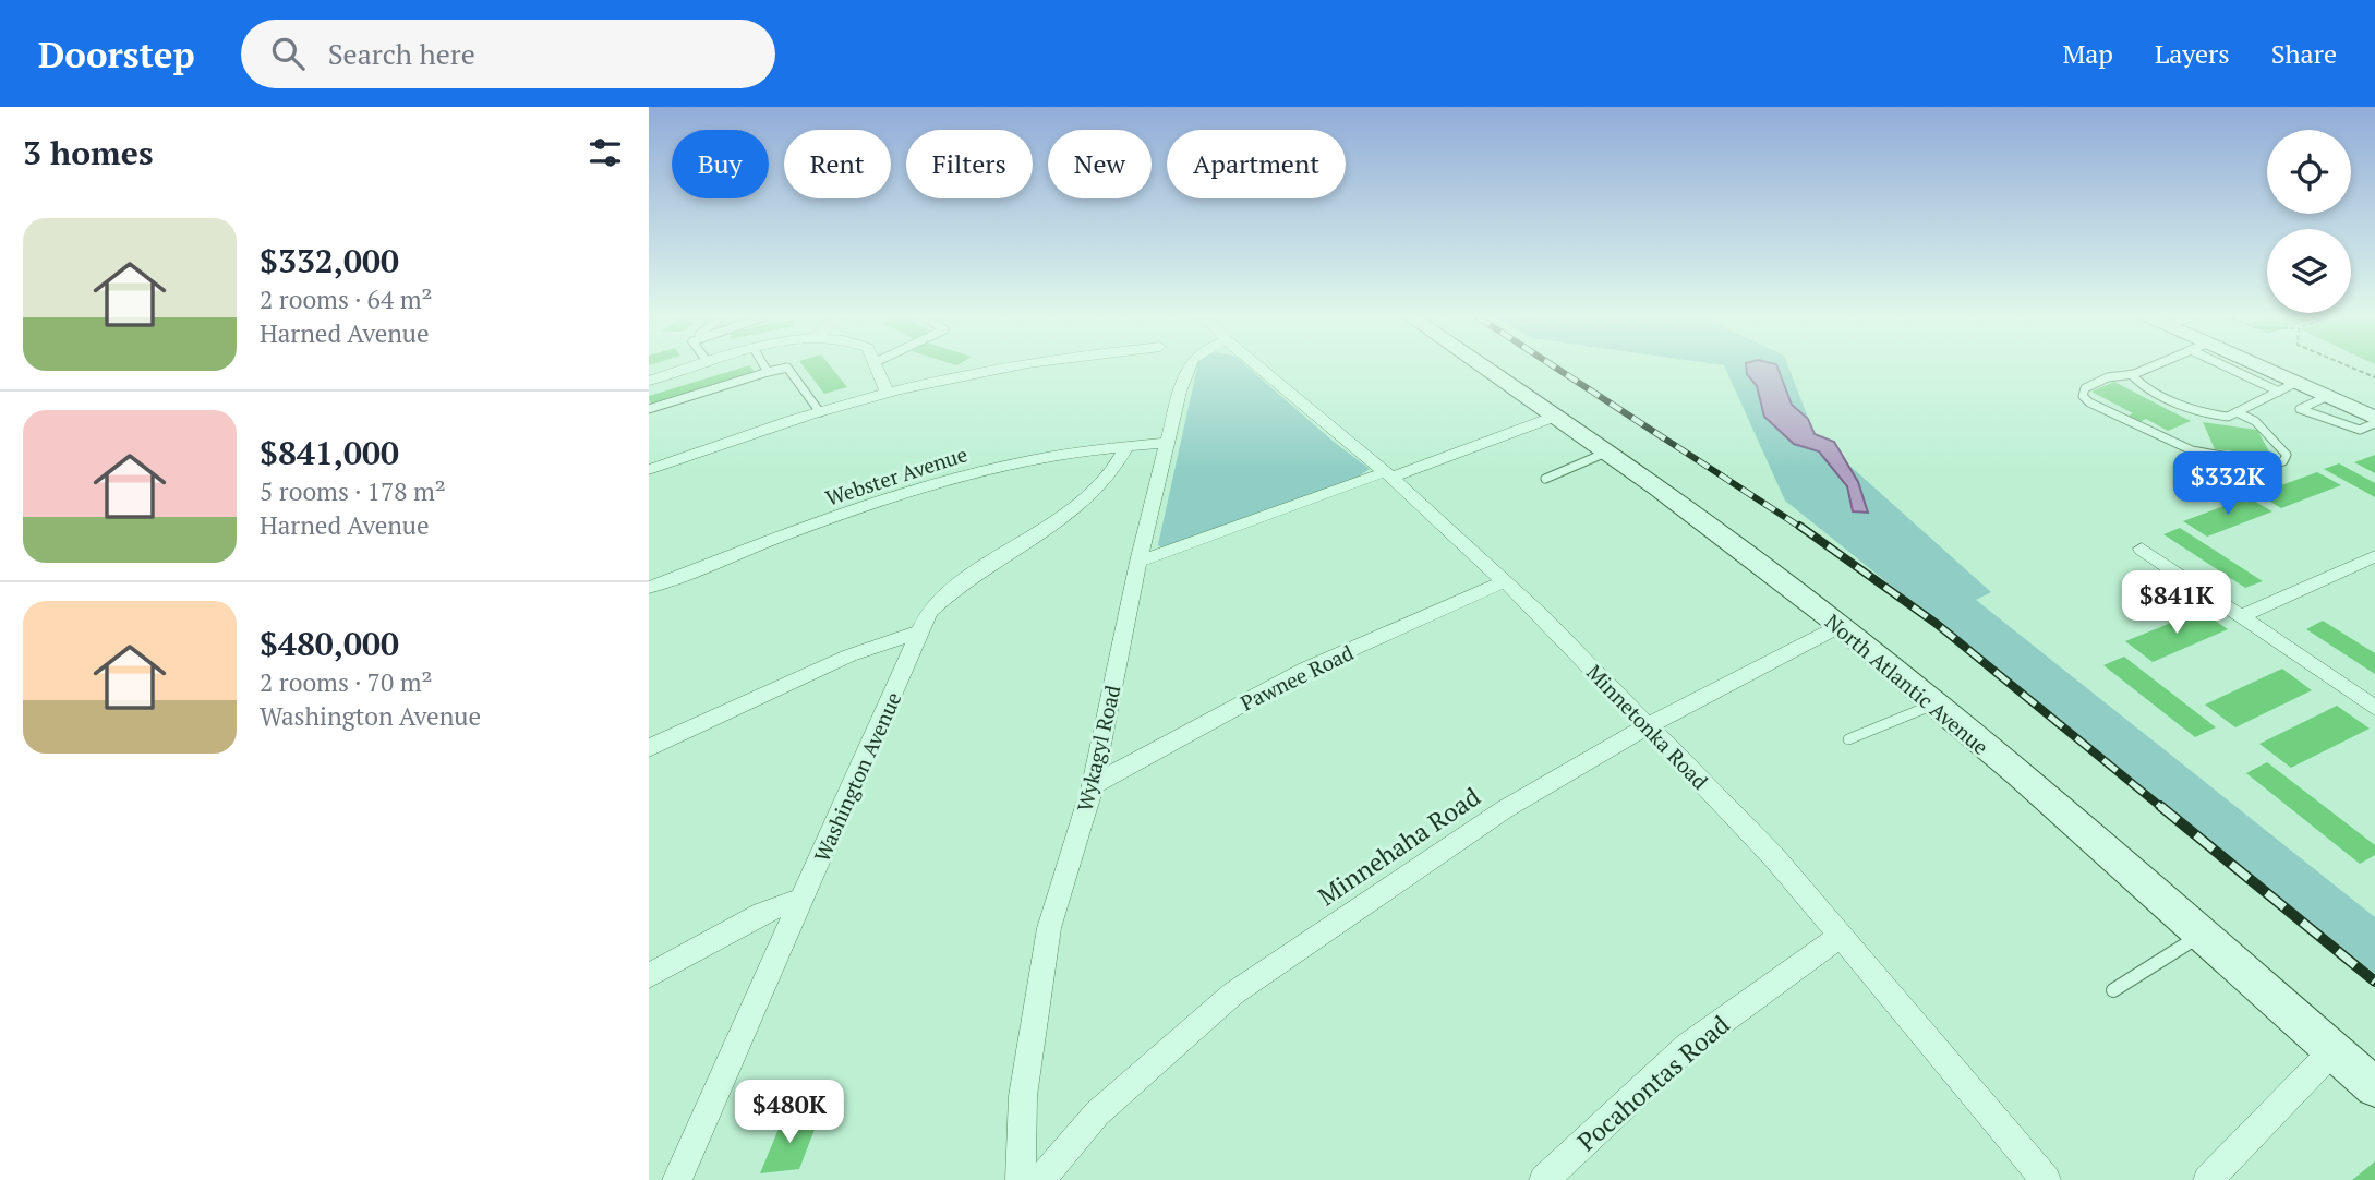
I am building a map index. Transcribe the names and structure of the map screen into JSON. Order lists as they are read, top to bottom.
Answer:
{
  "streets": {
    "street": [
      "Webster Avenue",
      "Pawnee Road",
      "North Atlantic Avenue",
      "Minnetonka Road",
      "Wykagyl Road",
      "Washington Avenue",
      "Minnehaha Road",
      "Pocahontas Road"
    ]
  },
  "crossings": [
    ["Webster Avenue", "Wykagyl Road"],
    ["Webster Avenue", "Washington Avenue"],
    ["Pawnee Road", "Minnetonka Road"],
    ["Pawnee Road", "Wykagyl Road"],
    ["North Atlantic Avenue", "Minnehaha Road"],
    ["Minnetonka Road", "Minnehaha Road"],
    ["Minnetonka Road", "Pocahontas Road"]
  ],
  "page": {
    "header": "Doorstep",
    "search": "Search here",
    "nav": ["Map", "Layers", "Share"],
    "heading": "3 homes",
    "chip": [
      "Buy",
      "Rent",
      "Filters",
      "New",
      "Apartment"
    ],
    "list": [
      {
        "name": "$332,000",
        "note": "2 rooms · 64 m² · Harned Avenue"
      },
      {
        "name": "$841,000",
        "note": "5 rooms · 178 m² · Harned Avenue"
      },
      {
        "name": "$480,000",
        "note": "2 rooms · 70 m² · Washington Avenue"
      }
    ],
    "price": ["$332K", "$841K", "$480K"]
  }
}
